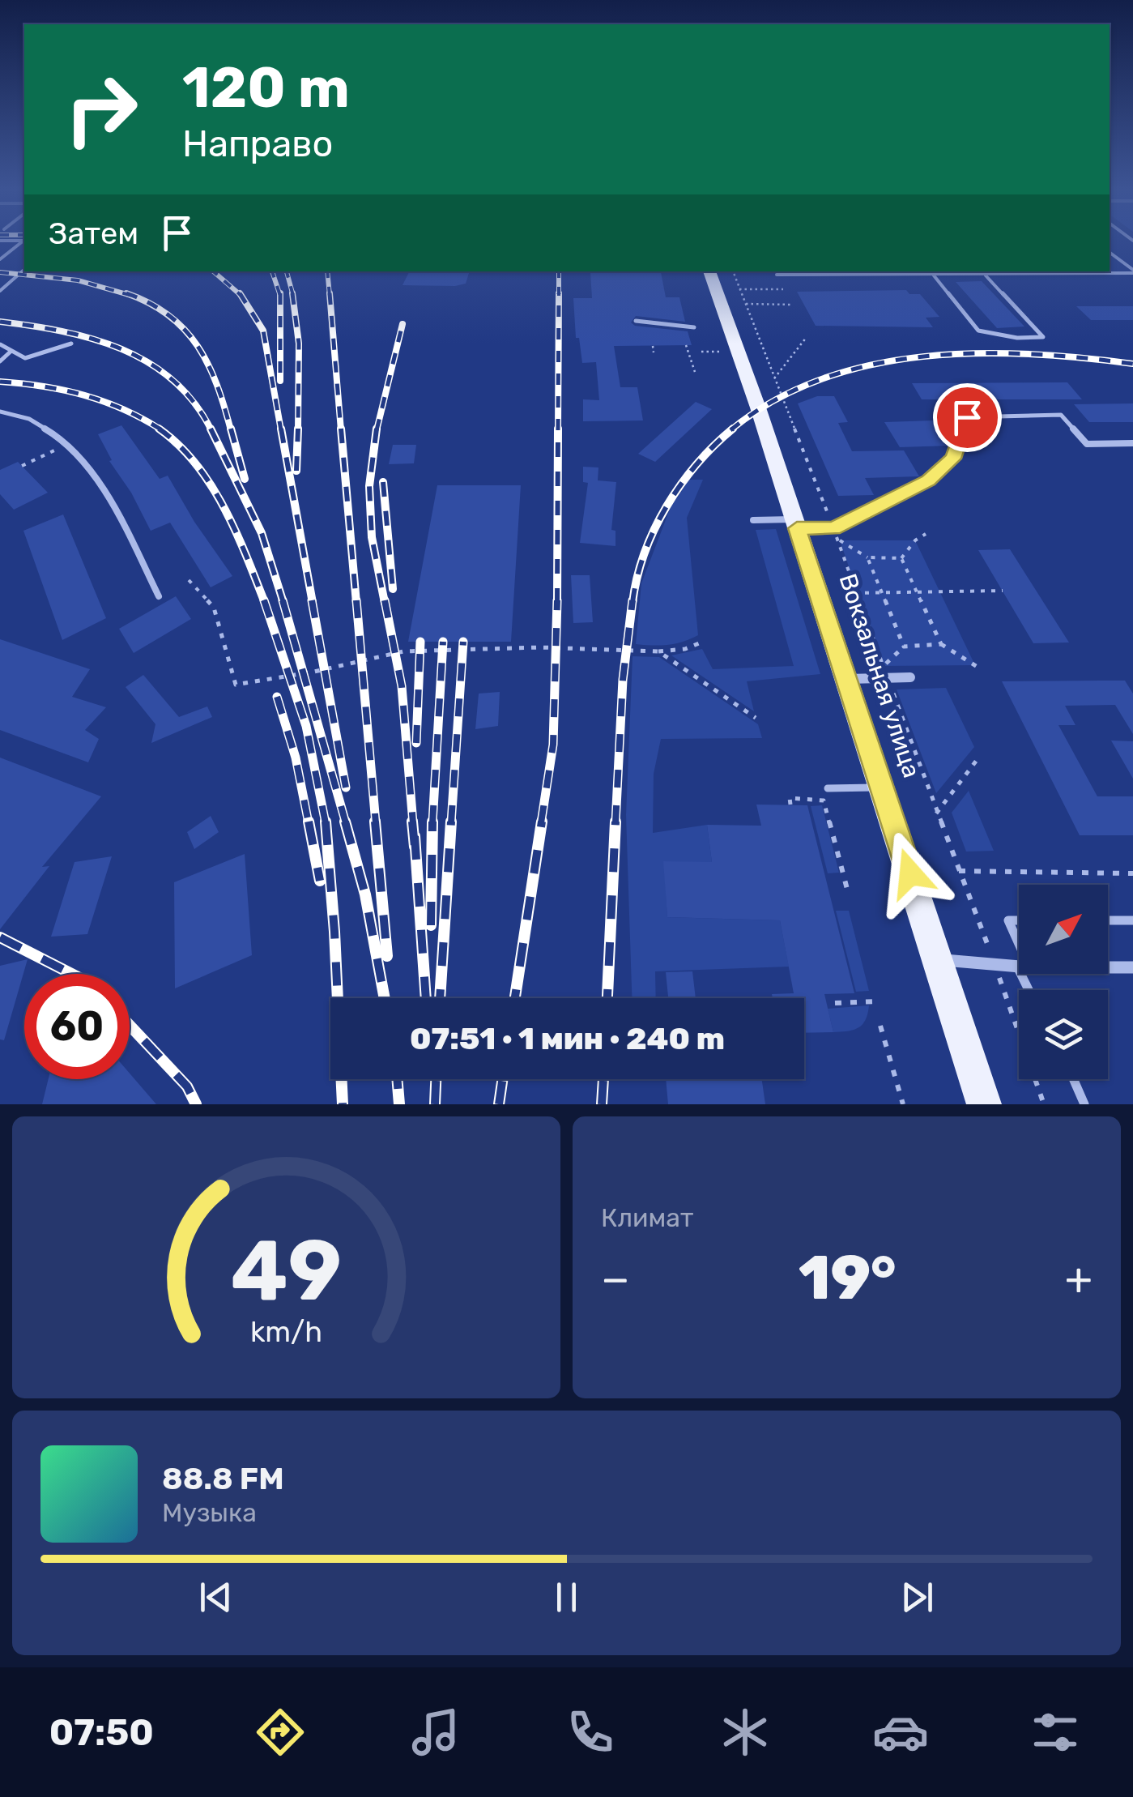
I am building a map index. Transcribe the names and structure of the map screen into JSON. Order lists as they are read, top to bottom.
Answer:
{
  "streets": {
    "main road": ["Вокзальная улица"]
  },
  "north": "top right",
  "page": {
    "turn": ["120 m", "Направо"],
    "then": "Затем",
    "limit": "60",
    "trip": "07:51 · 1 мин · 240 m",
    "tile": "Климат",
    "heat": ["−", "19°", "+"],
    "song": ["88.8 FM", "Музыка"],
    "tabs": "07:50",
    "gauge": ["49", "km/h"]
  }
}
